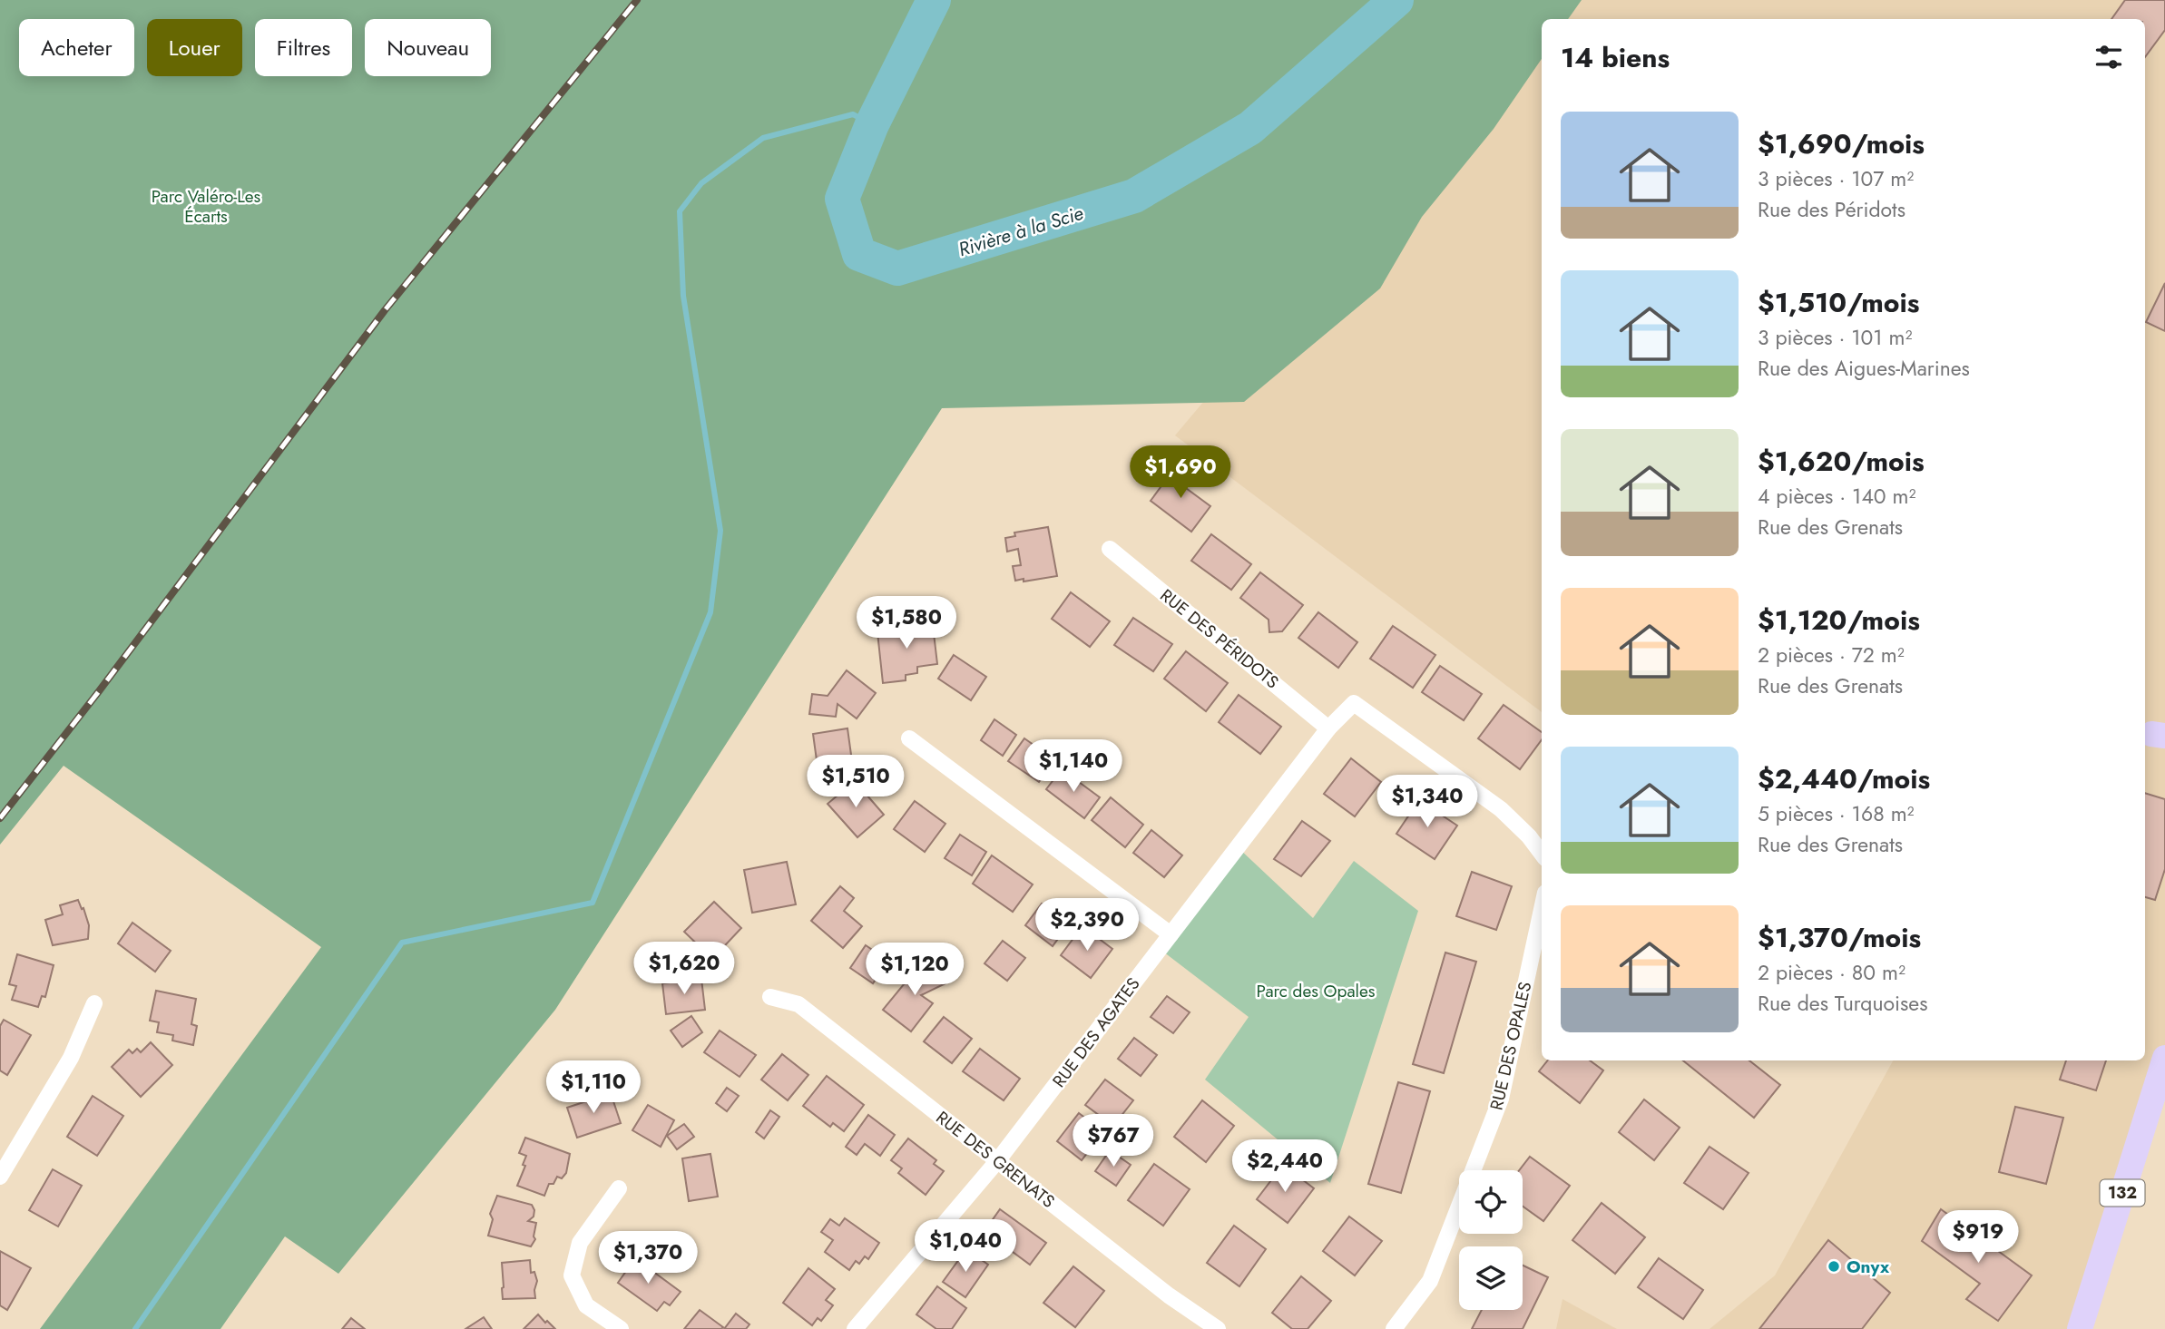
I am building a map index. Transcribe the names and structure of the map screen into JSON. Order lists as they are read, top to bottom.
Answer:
{
  "streets": {
    "main road": ["132"],
    "street": [
      "RUE DES PÉRIDOTS",
      "RUE DES AGATES",
      "RUE DES OPALES",
      "RUE DES GRENATS"
    ]
  },
  "crossings": [
    ["RUE DES PÉRIDOTS", "RUE DES AGATES"],
    ["RUE DES AGATES", "RUE DES GRENATS"]
  ],
  "water": ["Rivière à la Scie"],
  "parks": ["Parc Valéro-Les Écarts", "Parc des Opales"],
  "places": ["Onyx"],
  "page": {
    "chip": [
      "Acheter",
      "Louer",
      "Filtres",
      "Nouveau"
    ],
    "heading": "14 biens",
    "list": [
      {
        "name": "$1,690/mois",
        "note": "3 pièces · 107 m² · Rue des Péridots"
      },
      {
        "name": "$1,510/mois",
        "note": "3 pièces · 101 m² · Rue des Aigues-Marines"
      },
      {
        "name": "$1,620/mois",
        "note": "4 pièces · 140 m² · Rue des Grenats"
      },
      {
        "name": "$1,120/mois",
        "note": "2 pièces · 72 m² · Rue des Grenats"
      },
      {
        "name": "$2,440/mois",
        "note": "5 pièces · 168 m² · Rue des Grenats"
      },
      {
        "name": "$1,370/mois",
        "note": "2 pièces · 80 m² · Rue des Turquoises"
      }
    ],
    "price": [
      "$1,690",
      "$1,580",
      "$1,140",
      "$1,510",
      "$1,340",
      "$2,390",
      "$1,620",
      "$1,120",
      "$1,110",
      "$767",
      "$2,440",
      "$919",
      "$1,040",
      "$1,370"
    ]
  }
}
